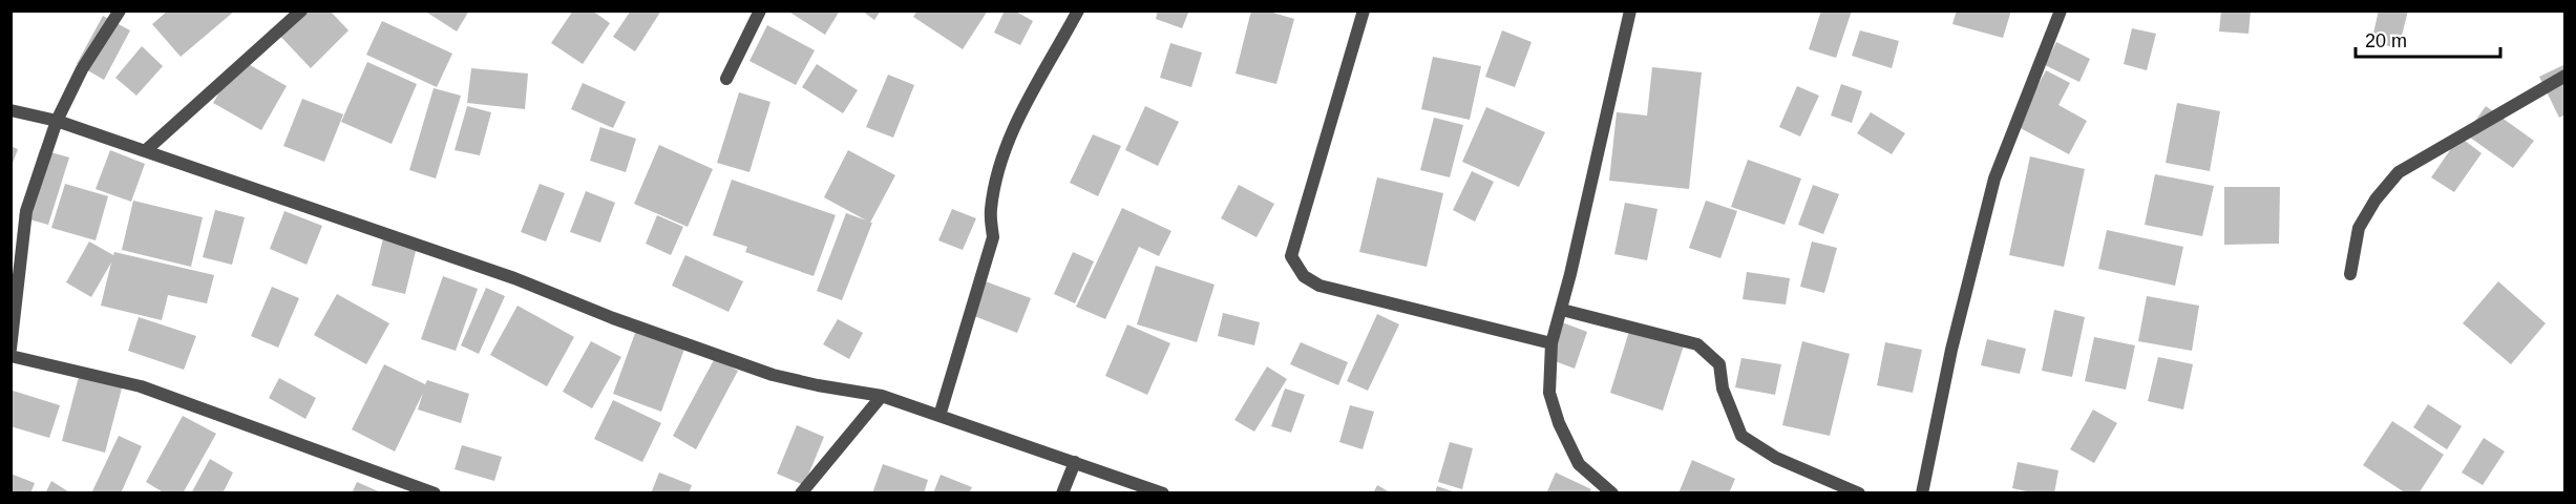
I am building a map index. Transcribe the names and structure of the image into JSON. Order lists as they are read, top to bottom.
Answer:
{
  "scale_bar": "20 m"
}
